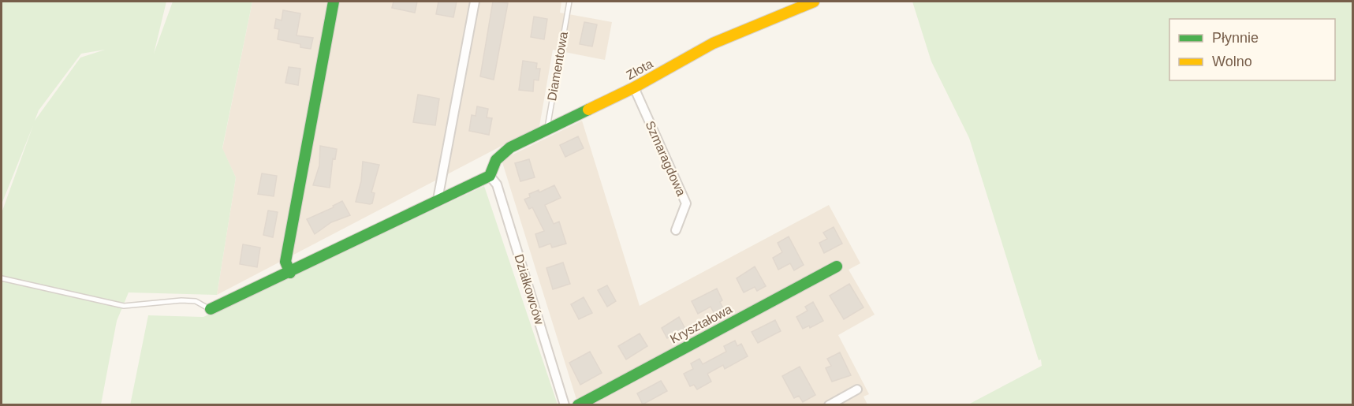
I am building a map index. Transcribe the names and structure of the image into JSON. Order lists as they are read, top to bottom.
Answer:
{
  "streets": {
    "street": [
      "Złota",
      "Szmaragdowa",
      "Działkowców",
      "Kryształowa"
    ],
    "lane": ["Diamentowa"]
  },
  "crossings": [
    ["Diamentowa", "Złota"],
    ["Złota", "Szmaragdowa"],
    ["Złota", "Działkowców"]
  ],
  "legend": ["Płynnie", "Wolno"]
}
